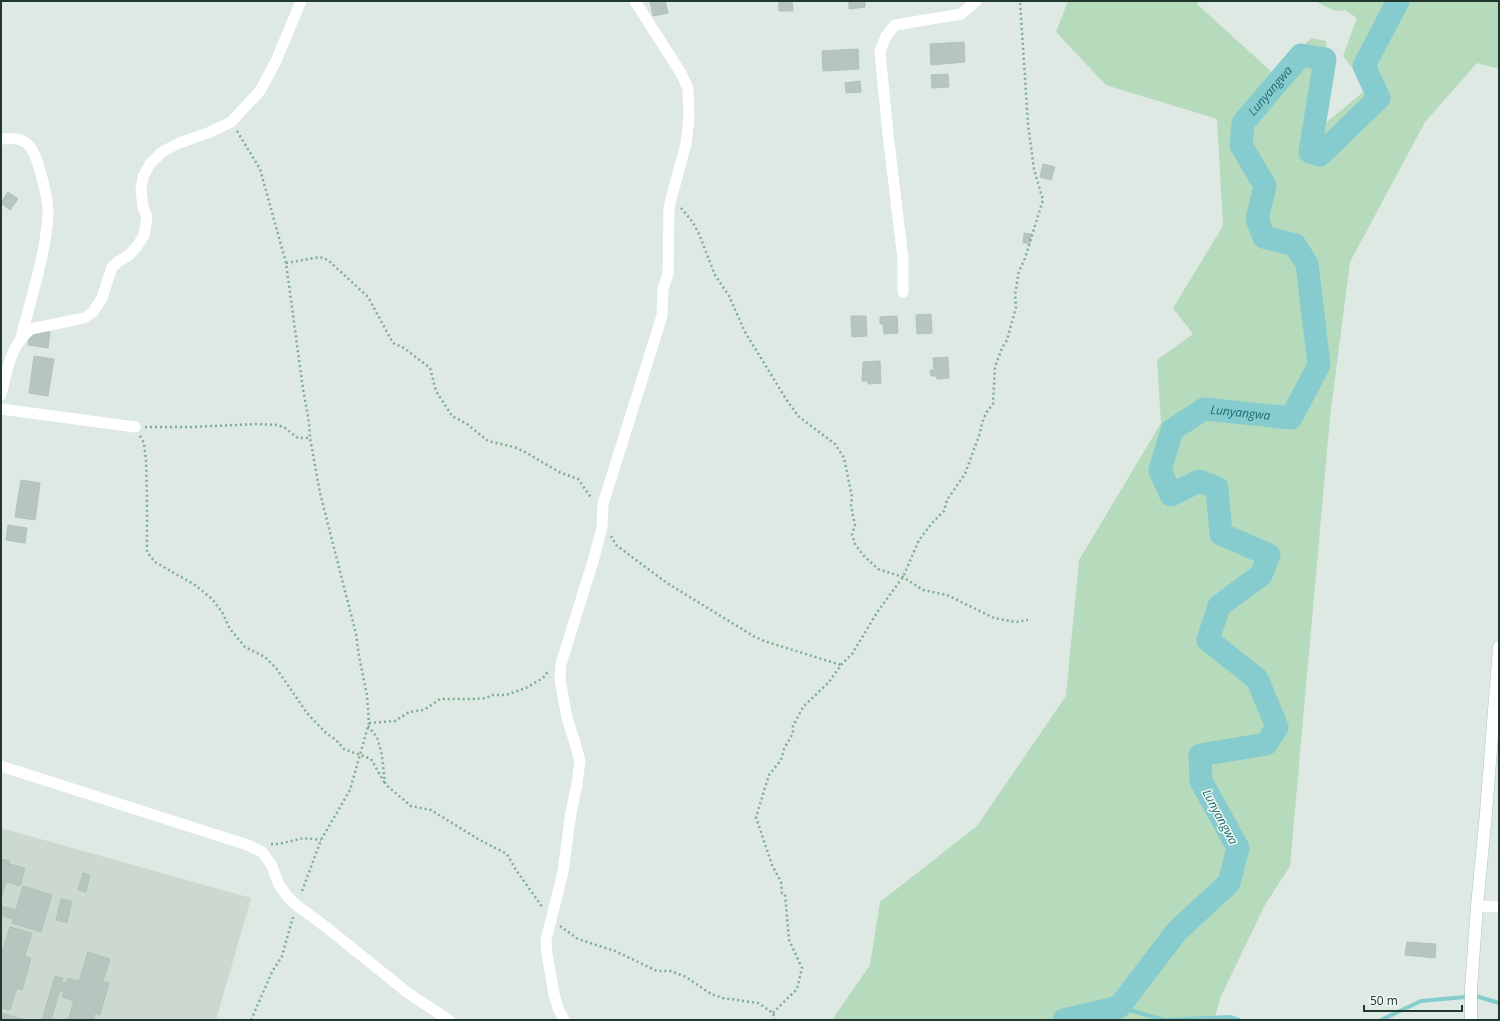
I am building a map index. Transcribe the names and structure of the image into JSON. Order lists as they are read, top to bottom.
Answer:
{
  "water": ["Lunyangwa"],
  "scale_bar": "50 m"
}
